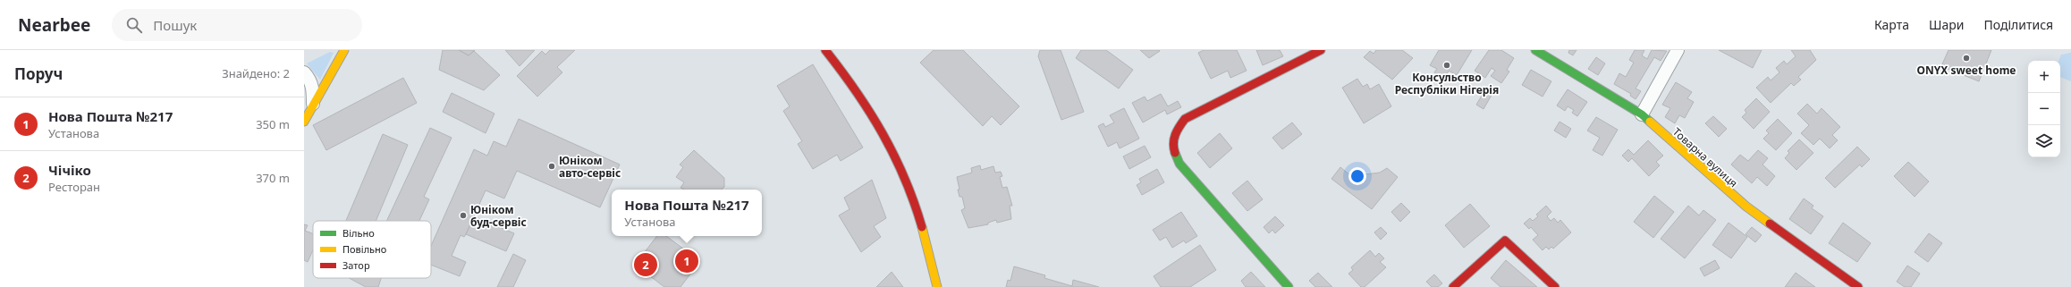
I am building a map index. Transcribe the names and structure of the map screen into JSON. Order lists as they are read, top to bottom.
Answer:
{
  "streets": {
    "street": ["Товарна вулиця"]
  },
  "places": [
    "ONYX sweet home",
    "Консульство Республіки Нігерія",
    "Юніком авто-сервіс",
    "Юніком буд-сервіс"
  ],
  "legend": ["Вільно", "Повільно", "Затор"],
  "page": {
    "header": "Nearbee",
    "search": "Пошук",
    "nav": ["Карта", "Шари", "Поділитися"],
    "heading": ["Поруч", "Знайдено: 2"],
    "map_buttons": ["+", "−"],
    "list": [
      {
        "mark": "1",
        "name": "Нова Пошта №217",
        "note": "Установа",
        "value": "350 m"
      },
      {
        "mark": "2",
        "name": "Чічіко",
        "note": "Ресторан",
        "value": "370 m"
      }
    ],
    "popup": ["Нова Пошта №217", "Установа"],
    "pins": ["1", "2"]
  }
}
